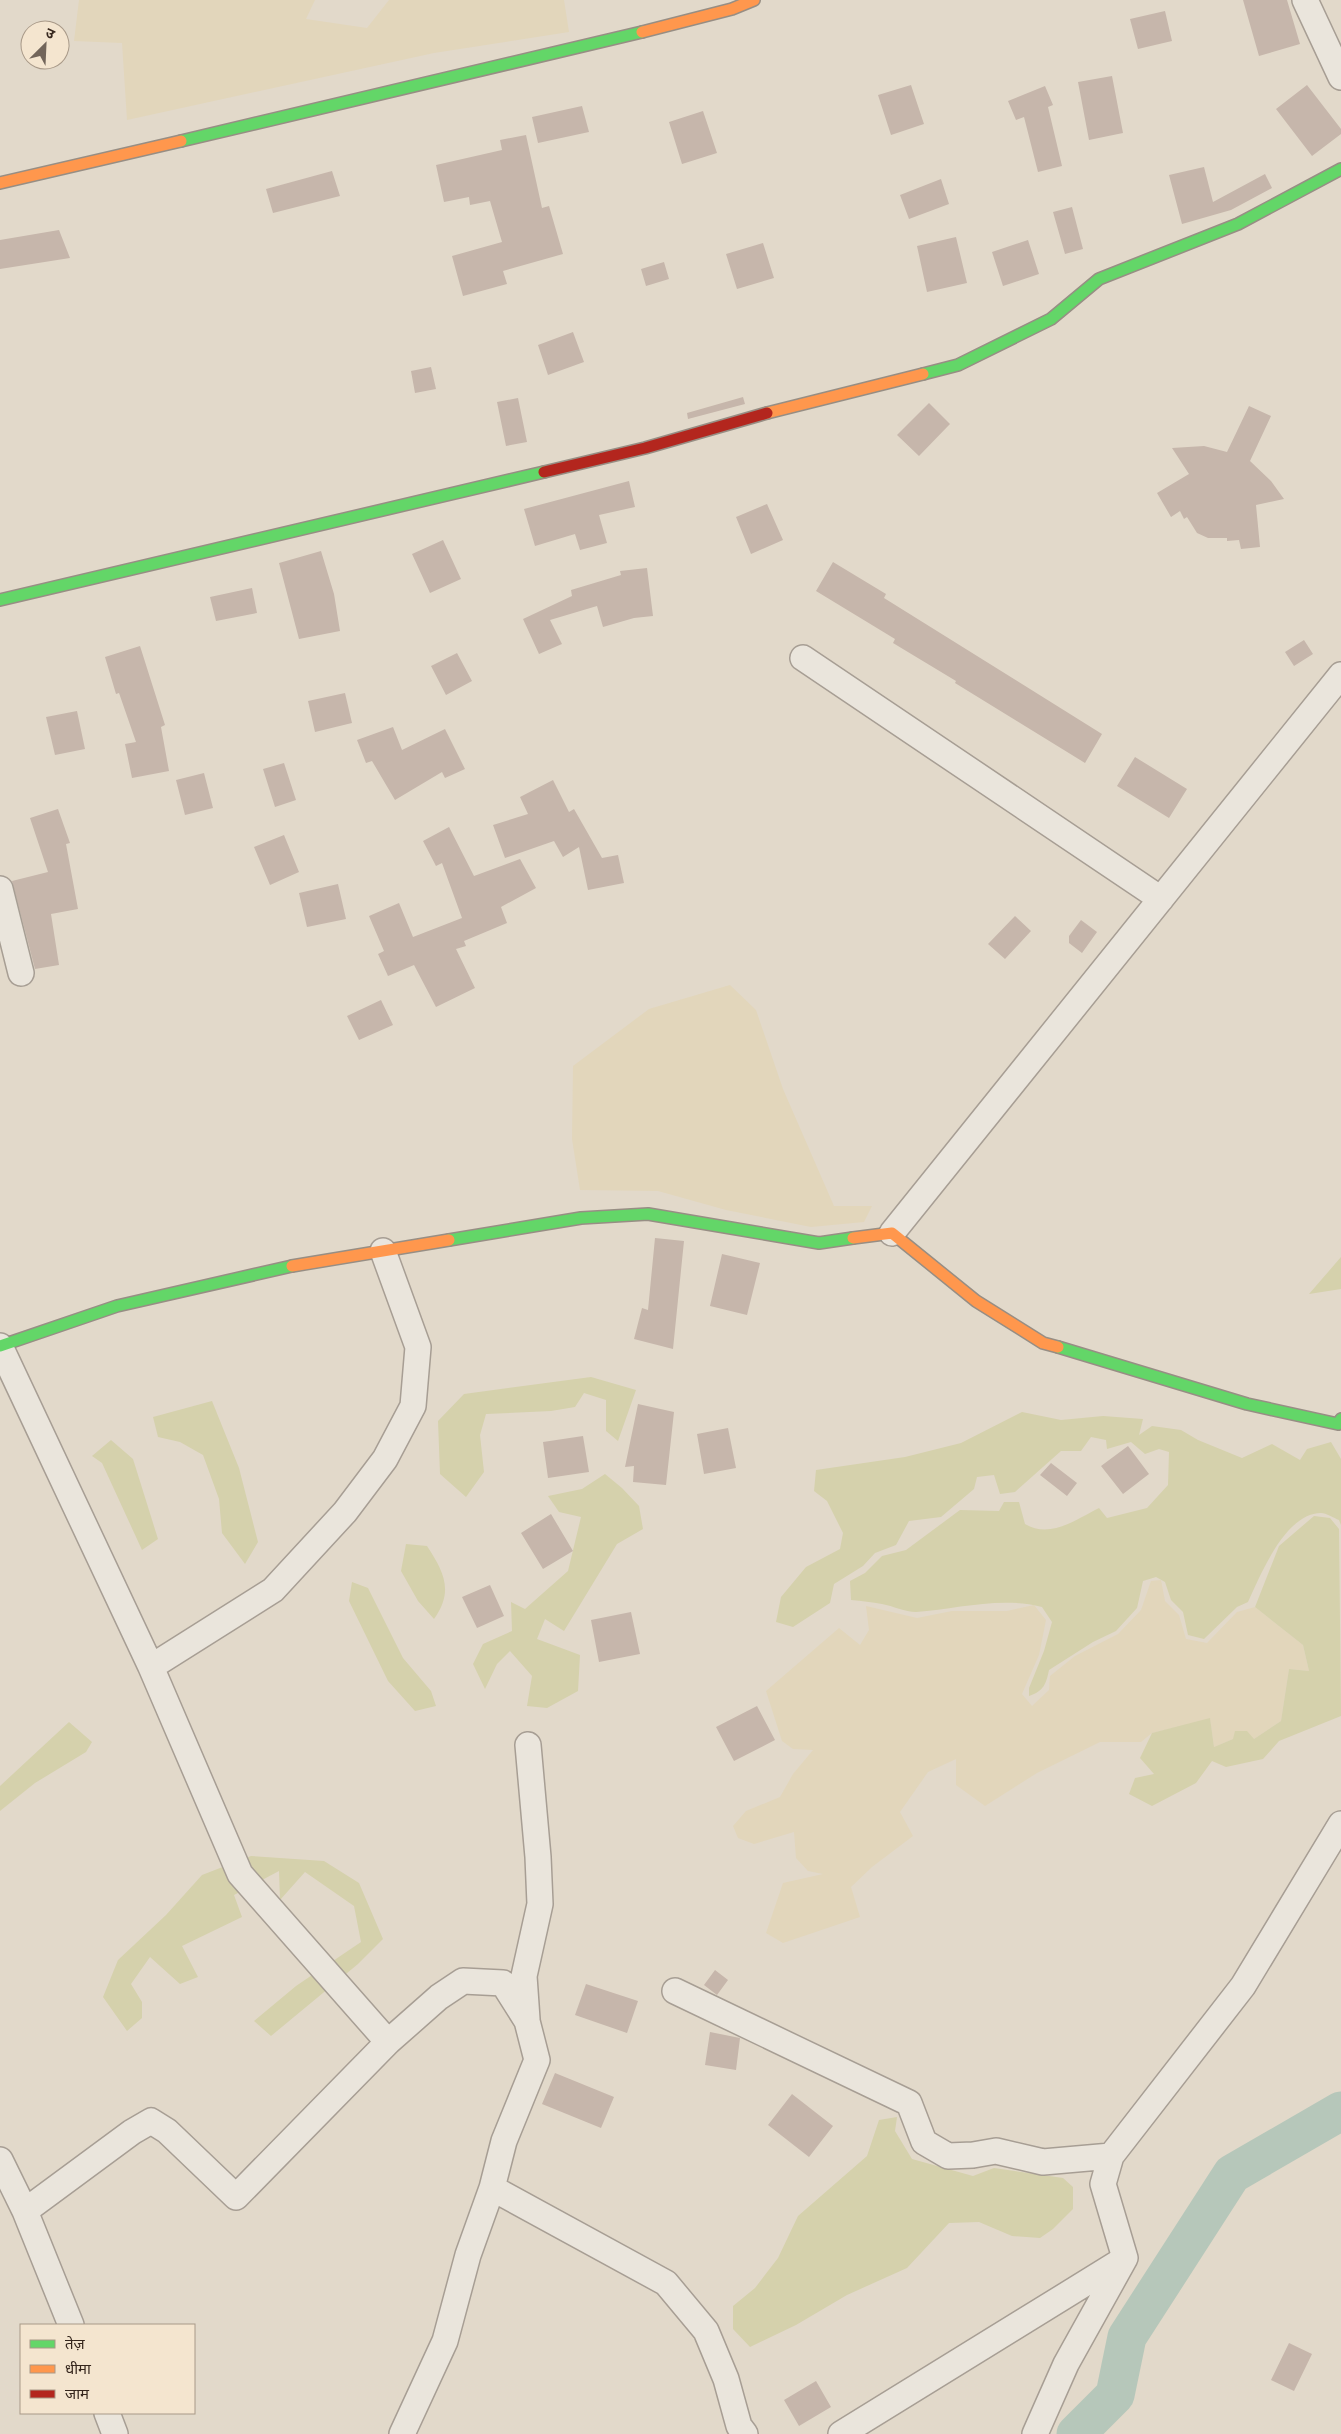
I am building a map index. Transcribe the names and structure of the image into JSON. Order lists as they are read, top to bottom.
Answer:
{
  "legend": ["तेज़", "धीमा", "जाम"],
  "north": "top right"
}
